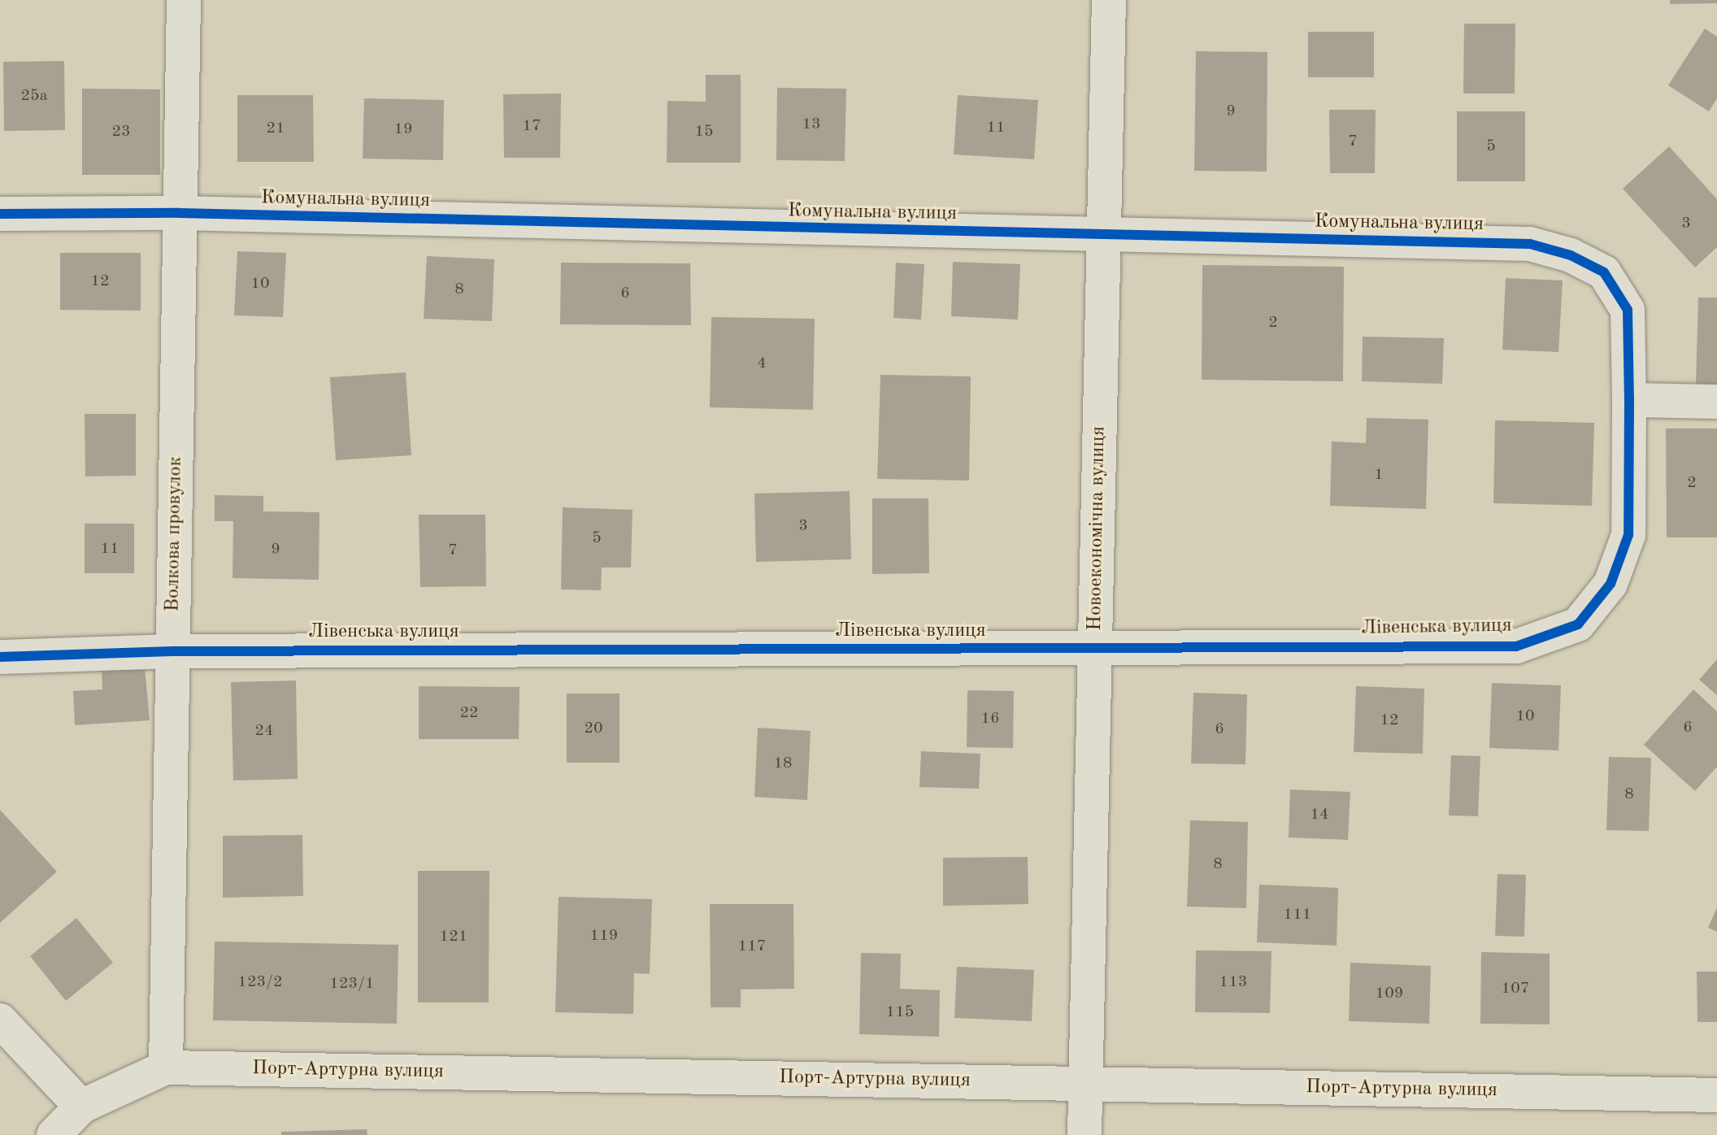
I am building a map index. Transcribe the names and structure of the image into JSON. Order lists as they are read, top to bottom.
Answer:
{
  "streets": {
    "street": [
      "Комунальна вулиця",
      "Новоекономічна вулиця",
      "Волкова провулок",
      "Лівенська вулиця",
      "Порт-Артурна вулиця"
    ]
  },
  "crossings": [
    ["Комунальна вулиця", "Новоекономічна вулиця"],
    ["Комунальна вулиця", "Волкова провулок"],
    ["Комунальна вулиця", "Лівенська вулиця"],
    ["Новоекономічна вулиця", "Лівенська вулиця"],
    ["Новоекономічна вулиця", "Порт-Артурна вулиця"],
    ["Волкова провулок", "Лівенська вулиця"],
    ["Волкова провулок", "Порт-Артурна вулиця"]
  ],
  "house_numbers": [
    "25а",
    "9",
    "13",
    "17",
    "11",
    "21",
    "19",
    "23",
    "15",
    "7",
    "5",
    "3",
    "12",
    "10",
    "8",
    "6",
    "2",
    "4",
    "1",
    "2",
    "3",
    "5",
    "11",
    "9",
    "7",
    "22",
    "10",
    "16",
    "12",
    "6",
    "20",
    "6",
    "24",
    "18",
    "8",
    "14",
    "8",
    "111",
    "119",
    "121",
    "117",
    "123/2",
    "113",
    "123/1",
    "107",
    "109",
    "115"
  ]
}
